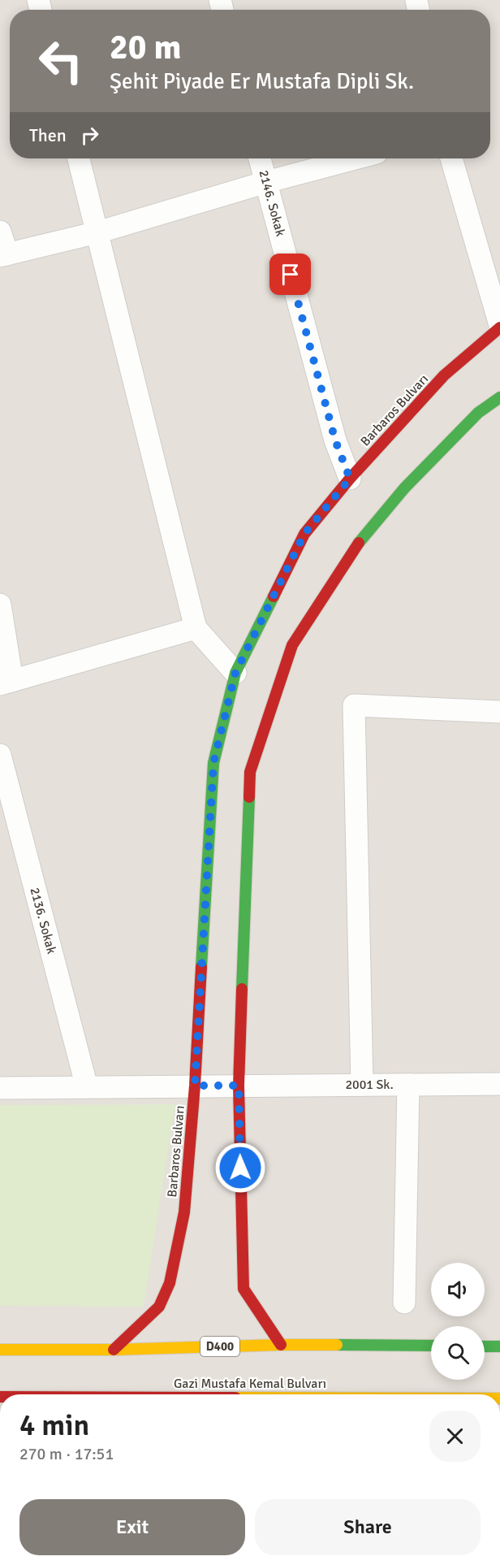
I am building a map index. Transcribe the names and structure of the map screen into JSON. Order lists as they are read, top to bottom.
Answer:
{
  "streets": {
    "main road": ["Barbaros Bulvarı", "D400"],
    "street": ["2146. Sokak", "2136. Sokak", "2001 Sk."]
  },
  "crossings": [
    ["2146. Sokak", "Barbaros Bulvarı"],
    ["Barbaros Bulvarı", "2001 Sk."],
    ["Barbaros Bulvarı", "D400"],
    ["2136. Sokak", "2001 Sk."]
  ],
  "page": {
    "turn": ["20 m", "Şehit Piyade Er Mustafa Dipli Sk."],
    "then": "Then",
    "heading": ["4 min", "270 m · 17:51"],
    "buttons": ["Exit", "Share"]
  }
}
